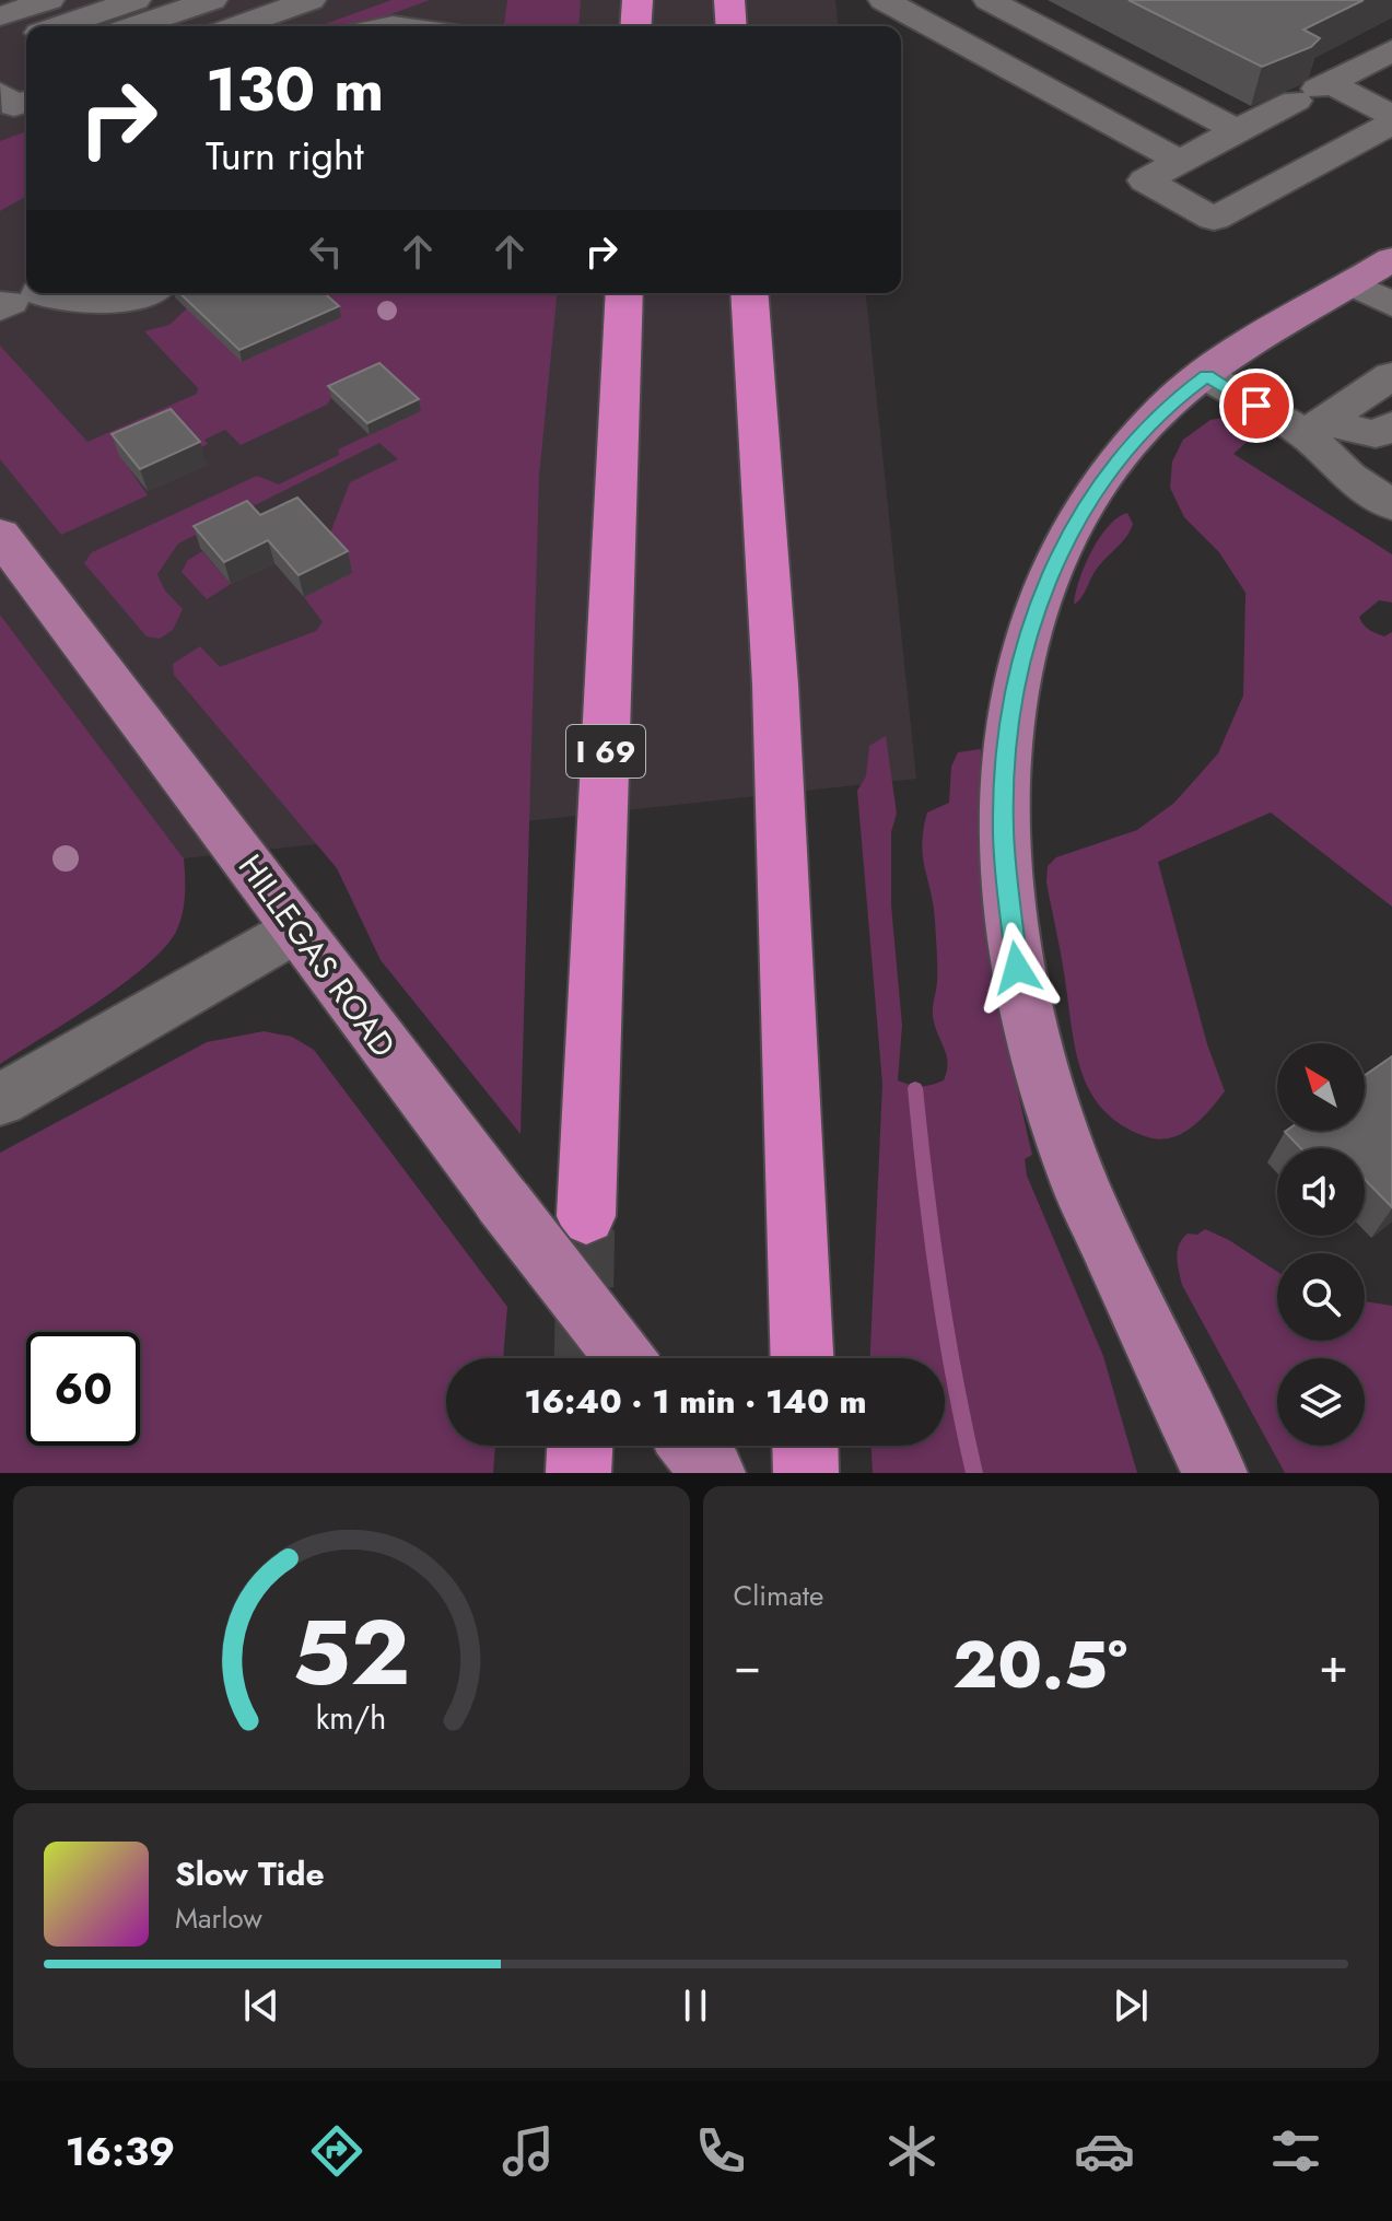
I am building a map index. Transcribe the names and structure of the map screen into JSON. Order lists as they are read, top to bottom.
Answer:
{
  "streets": {
    "highway": ["I 69"],
    "main road": ["HILLEGAS ROAD"]
  },
  "north": "top left",
  "page": {
    "turn": ["130 m", "Turn right"],
    "limit": "60",
    "trip": "16:40 · 1 min · 140 m",
    "tile": "Climate",
    "heat": ["−", "20.5°", "+"],
    "song": ["Slow Tide", "Marlow"],
    "tabs": "16:39",
    "gauge": ["52", "km/h"]
  }
}
